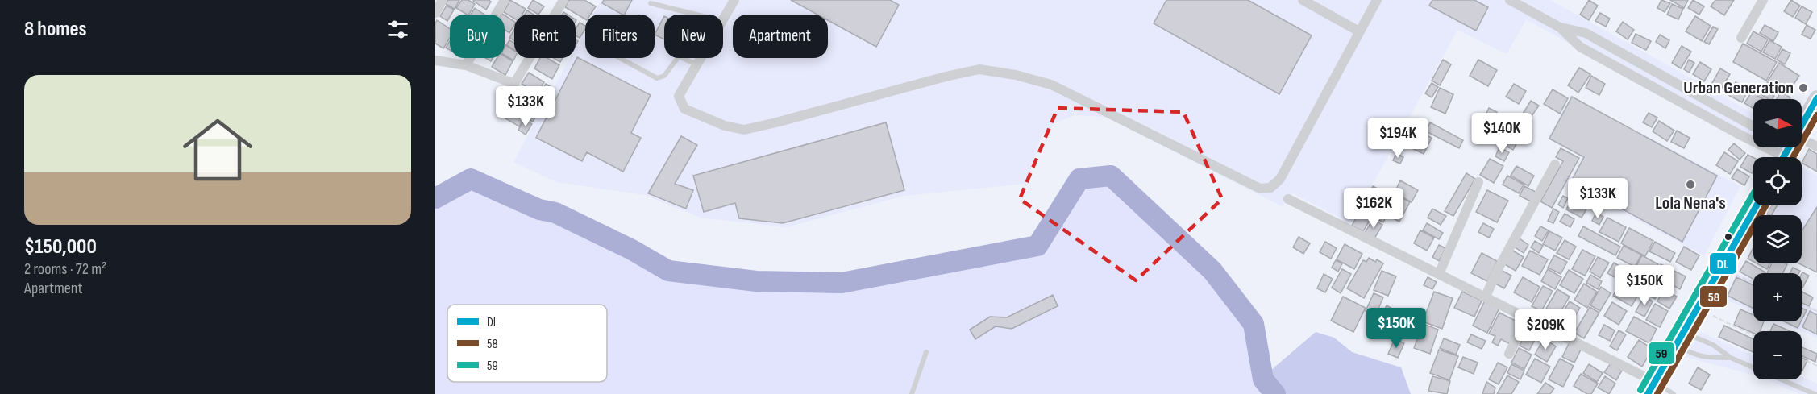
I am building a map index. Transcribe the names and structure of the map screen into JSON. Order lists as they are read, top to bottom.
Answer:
{
  "places": ["Urban Generation", "Lola Nena's"],
  "lines": ["transit line DL", "transit line 58", "transit line 59"],
  "legend": ["DL", "58", "59"],
  "north": "right",
  "page": {
    "heading": "8 homes",
    "chip": [
      "Buy",
      "Rent",
      "Filters",
      "New",
      "Apartment"
    ],
    "list": [
      {
        "name": "$150,000",
        "note": "2 rooms · 72 m² · Apartment"
      }
    ],
    "price": [
      "$133K",
      "$140K",
      "$194K",
      "$133K",
      "$162K",
      "$150K",
      "$150K",
      "$209K"
    ],
    "map_buttons": ["+", "−"]
  }
}
